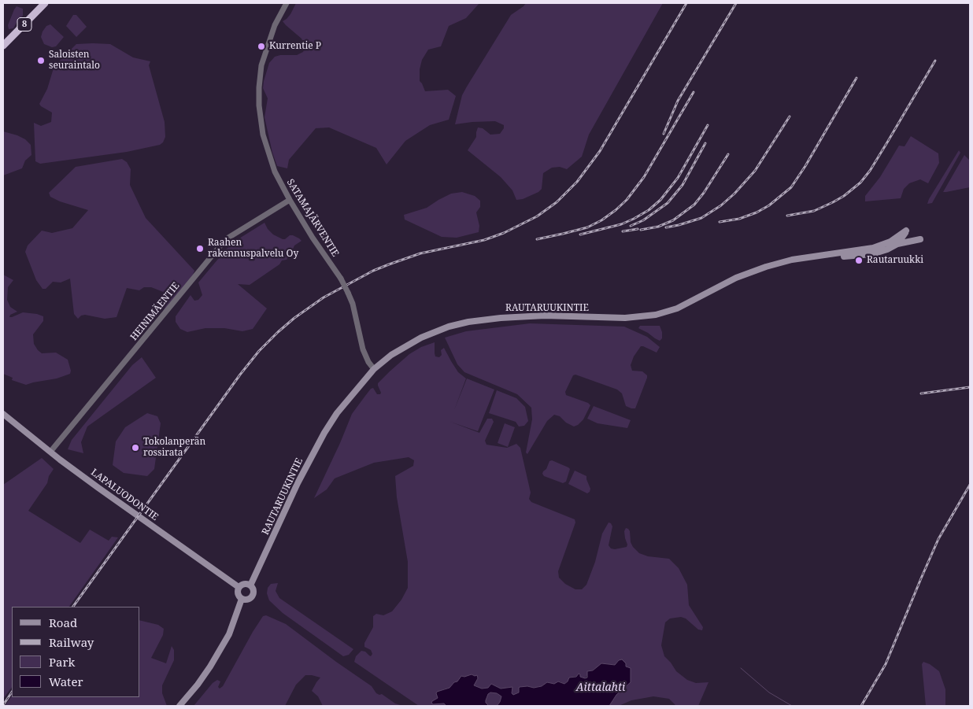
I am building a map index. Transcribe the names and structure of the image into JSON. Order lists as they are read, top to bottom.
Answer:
{
  "streets": {
    "highway": ["8"],
    "main road": ["RAUTARUUKINTIE", "LAPALUODONTIE"],
    "street": ["SATAMAJÄRVENTIE", "HEINIMÄENTIE"]
  },
  "crossings": [
    ["SATAMAJÄRVENTIE", "RAUTARUUKINTIE"],
    ["SATAMAJÄRVENTIE", "HEINIMÄENTIE"],
    ["RAUTARUUKINTIE", "LAPALUODONTIE"],
    ["HEINIMÄENTIE", "LAPALUODONTIE"]
  ],
  "water": ["Aittalahti"],
  "places": [
    "Kurrentie P",
    "Saloisten seuraintalo",
    "Raahen rakennuspalvelu Oy",
    "Rautaruukki",
    "Tokolanperän rossirata"
  ],
  "legend": [
    "Road",
    "Railway",
    "Park",
    "Water"
  ]
}
